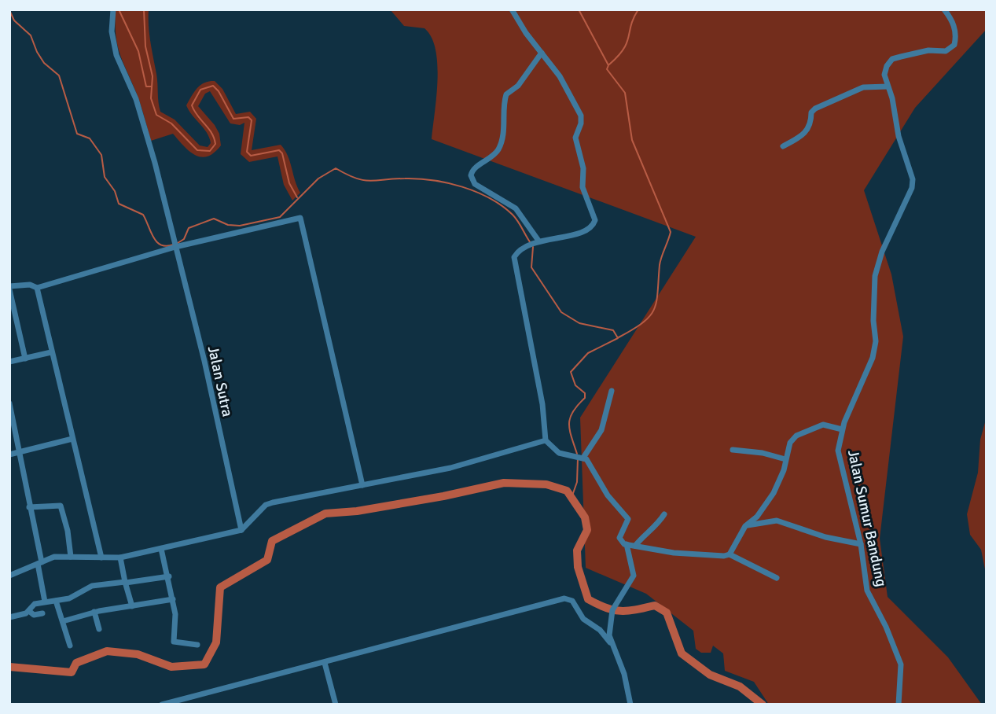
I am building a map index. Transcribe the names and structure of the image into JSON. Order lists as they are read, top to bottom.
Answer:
{
  "streets": {
    "street": ["Jalan Sutra", "Jalan Sumur Bandung"]
  }
}
